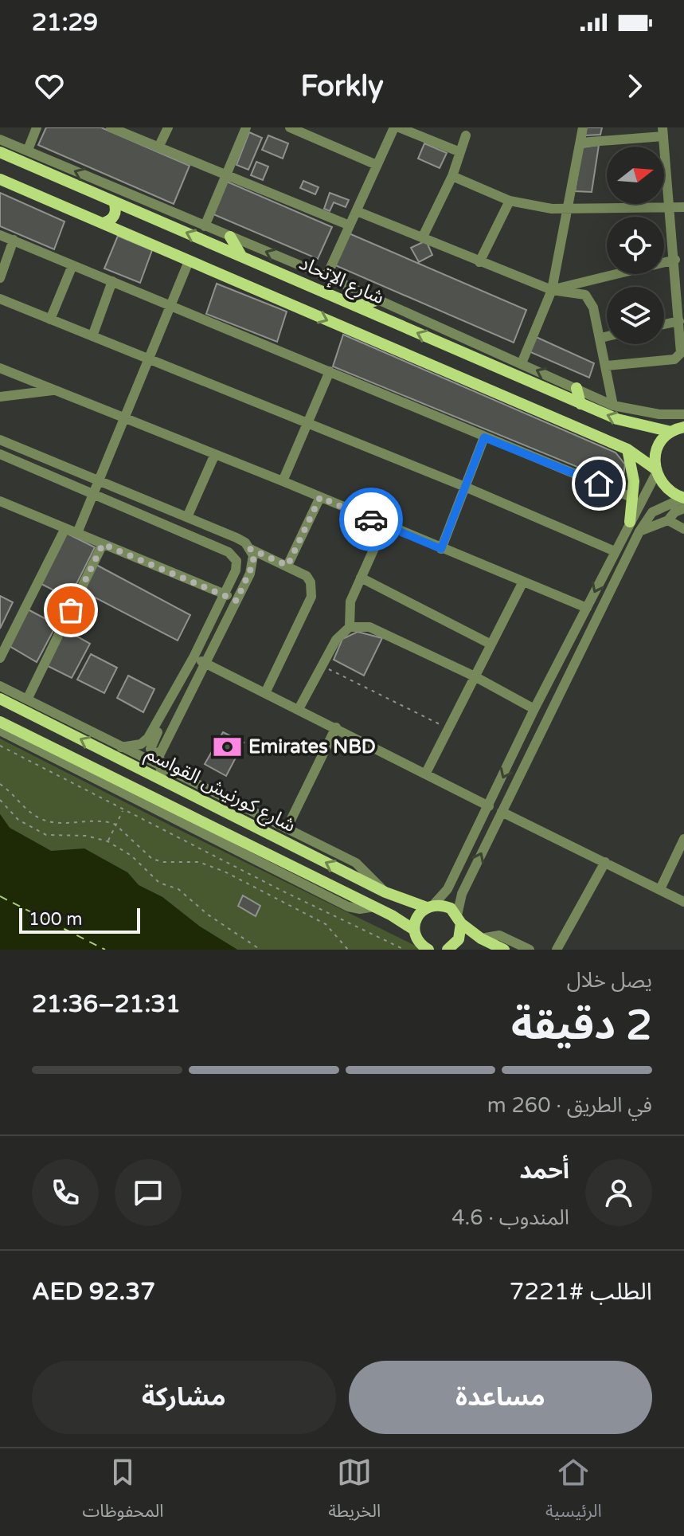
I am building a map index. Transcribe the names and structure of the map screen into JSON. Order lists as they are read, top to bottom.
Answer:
{
  "streets": {
    "main road": ["شارع الإتحاد", "شارع كورنيش القواسم"]
  },
  "places": {
    "bank": ["Emirates NBD"]
  },
  "scale_bar": "100 m",
  "north": "right",
  "page": {
    "status": "21:29",
    "header": "Forkly",
    "scale": "100 m",
    "heading": ["2 دقيقة", "يصل خلال", "21:31–21:36"],
    "panel": [
      "أحمد",
      "المندوب · 4.6",
      "الطلب #7221",
      "AED 92.37"
    ],
    "bar": "في الطريق · 260 m",
    "buttons": ["مساعدة", "مشاركة"],
    "tabs": ["الرئيسية", "الخريطة", "المحفوظات"]
  }
}
